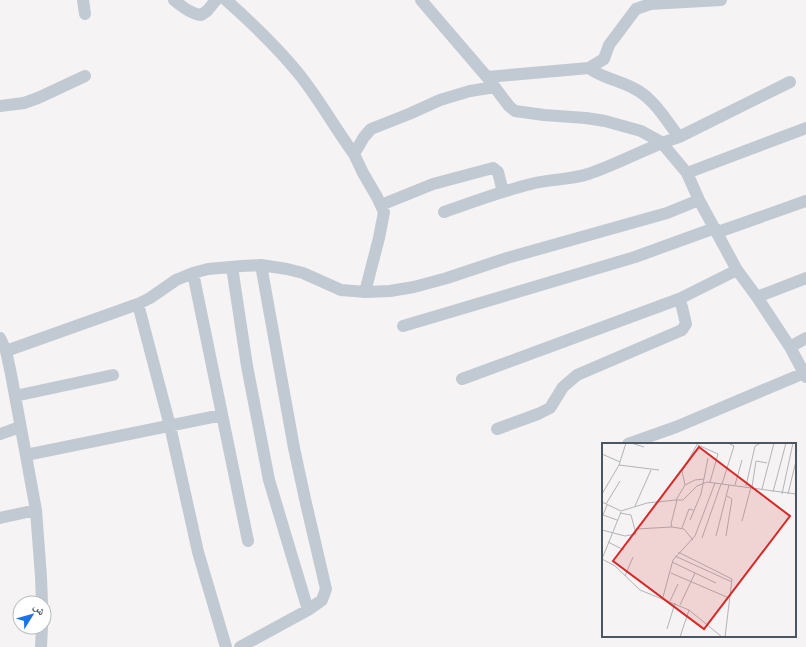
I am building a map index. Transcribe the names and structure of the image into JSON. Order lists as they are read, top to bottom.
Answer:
{
  "north": "top right"
}
